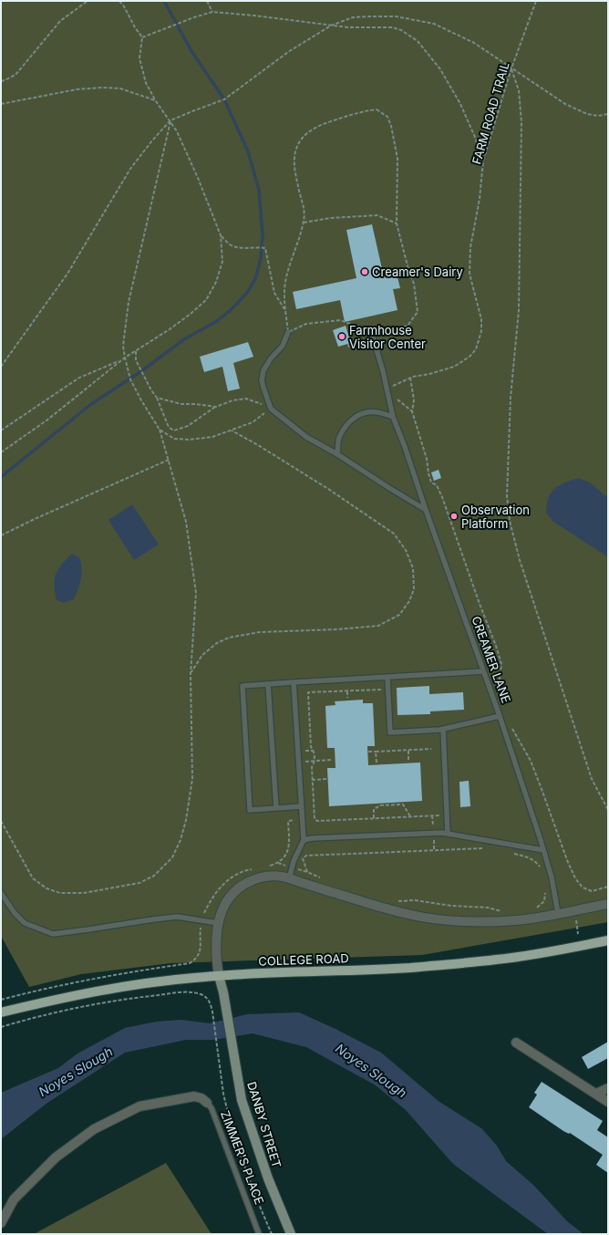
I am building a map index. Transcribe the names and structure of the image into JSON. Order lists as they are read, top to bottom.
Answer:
{
  "streets": {
    "main road": ["COLLEGE ROAD"],
    "street": ["DANBY STREET", "ZIMMER'S PLACE"],
    "lane": ["CREAMER LANE"],
    "path": ["FARM ROAD TRAIL"]
  },
  "crossings": [
    ["FARM ROAD TRAIL", "CREAMER LANE"],
    ["COLLEGE ROAD", "DANBY STREET"]
  ],
  "water": ["Noyes Slough"],
  "places": ["Creamer's Dairy", "Farmhouse Visitor Center", "Observation Platform"]
}
